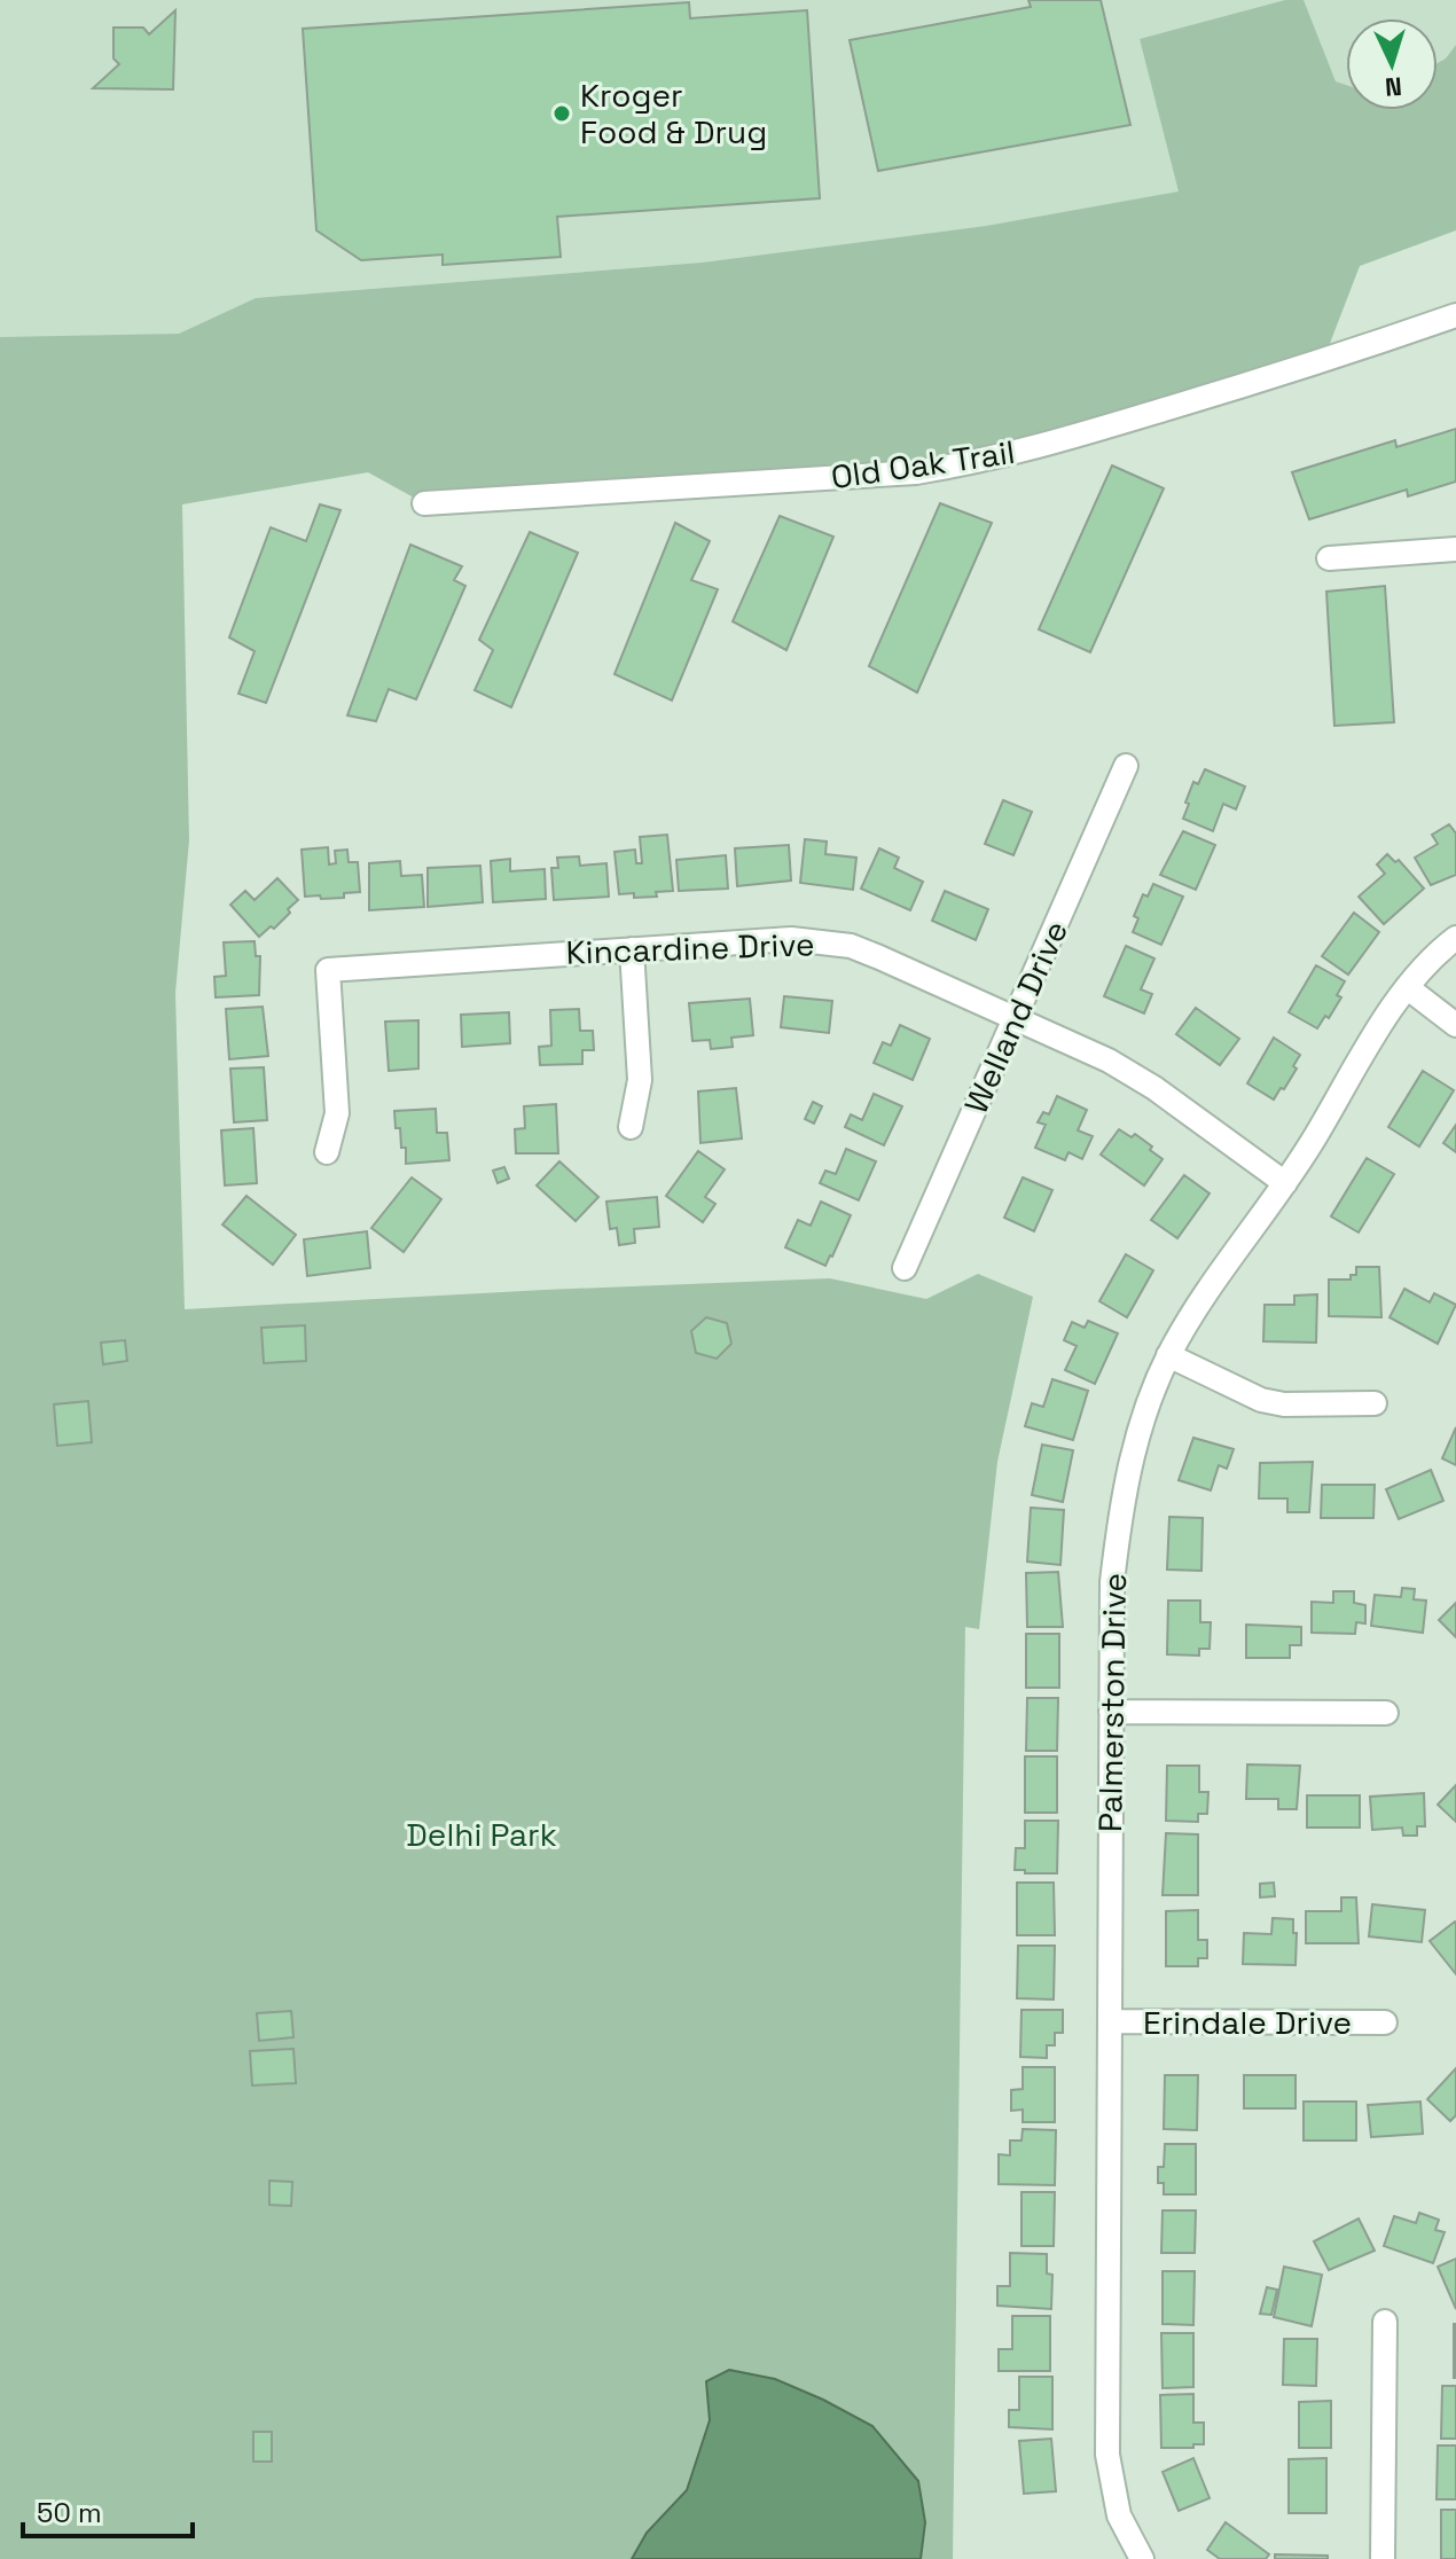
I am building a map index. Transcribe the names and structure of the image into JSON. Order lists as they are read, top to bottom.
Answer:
{
  "streets": {
    "street": [
      "Old Oak Trail",
      "Kincardine Drive",
      "Welland Drive",
      "Palmerston Drive",
      "Erindale Drive"
    ]
  },
  "crossings": [
    ["Kincardine Drive", "Welland Drive"],
    ["Kincardine Drive", "Palmerston Drive"],
    ["Palmerston Drive", "Erindale Drive"]
  ],
  "parks": ["Delhi Park"],
  "places": ["Kroger Food & Drug"],
  "scale_bar": "50 m",
  "north": "bottom"
}
